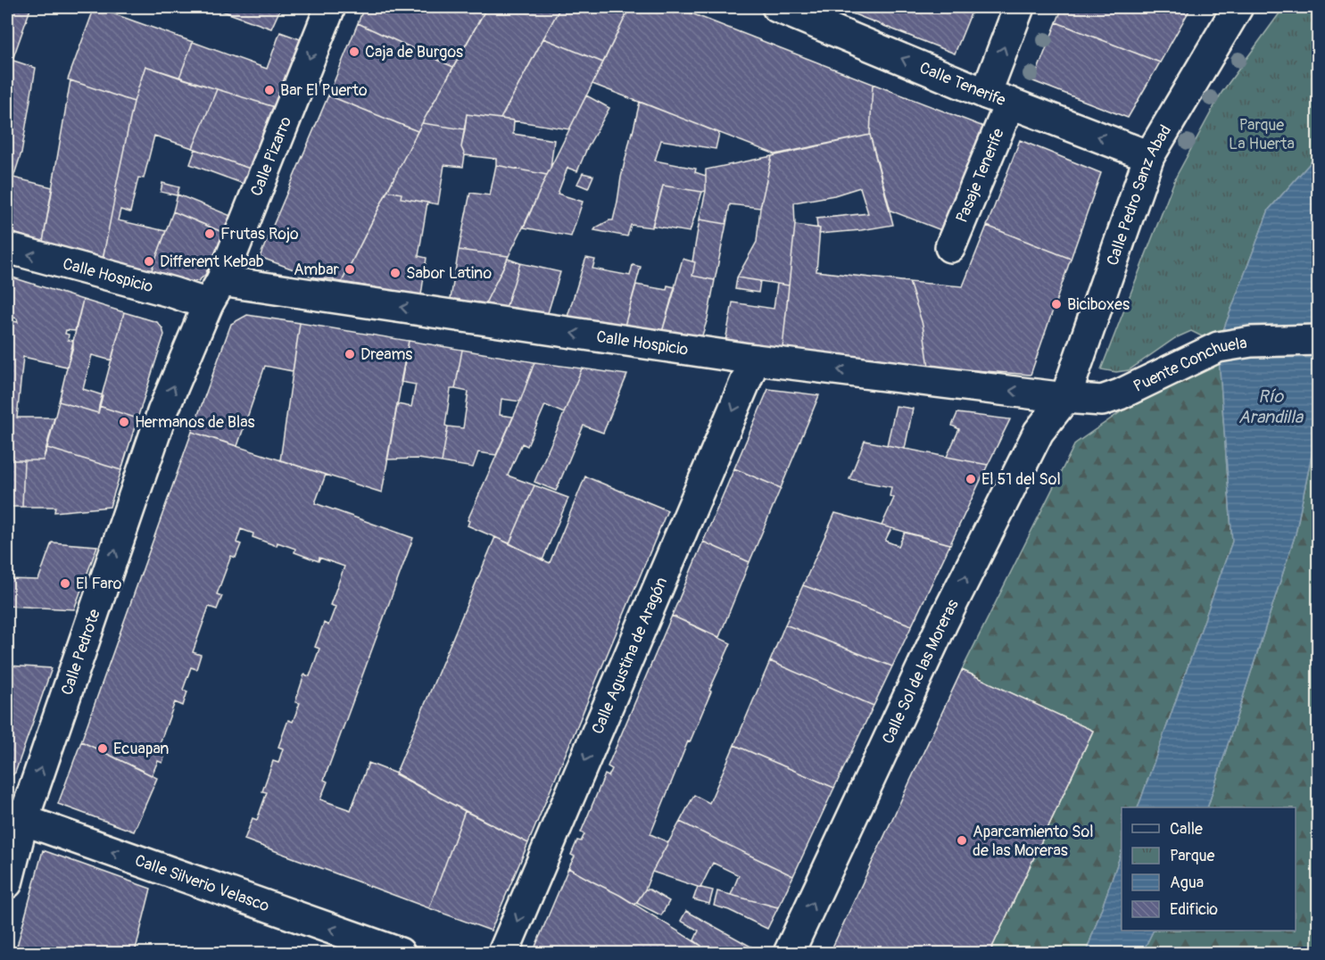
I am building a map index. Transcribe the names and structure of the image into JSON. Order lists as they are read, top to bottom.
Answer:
{
  "streets": {
    "street": [
      "Calle Tenerife",
      "Calle Pizarro",
      "Pasaje Tenerife",
      "Calle Pedro Sanz Abad",
      "Calle Hospicio",
      "Puente Conchuela",
      "Calle Pedrote",
      "Calle Agustina de Aragón",
      "Calle Sol de las Moreras",
      "Calle Silverio Velasco"
    ]
  },
  "crossings": [
    ["Calle Tenerife", "Pasaje Tenerife"],
    ["Calle Tenerife", "Calle Pedro Sanz Abad"],
    ["Calle Pizarro", "Calle Hospicio"],
    ["Calle Pizarro", "Calle Pedrote"],
    ["Calle Pedro Sanz Abad", "Calle Hospicio"],
    ["Calle Pedro Sanz Abad", "Puente Conchuela"],
    ["Calle Pedro Sanz Abad", "Calle Sol de las Moreras"],
    ["Calle Hospicio", "Puente Conchuela"],
    ["Calle Hospicio", "Calle Pedrote"],
    ["Calle Hospicio", "Calle Agustina de Aragón"],
    ["Calle Hospicio", "Calle Sol de las Moreras"],
    ["Puente Conchuela", "Calle Sol de las Moreras"],
    ["Calle Pedrote", "Calle Silverio Velasco"]
  ],
  "one_way": [
    "Calle Tenerife",
    "Calle Pizarro",
    "Pasaje Tenerife",
    "Calle Hospicio",
    "Calle Pedrote",
    "Calle Agustina de Aragón",
    "Calle Sol de las Moreras",
    "Calle Silverio Velasco"
  ],
  "water": ["Río Arandilla"],
  "parks": ["Parque La Huerta"],
  "places": [
    "Caja de Burgos",
    "Bar El Puerto",
    "Frutas Rojo",
    "Different Kebab",
    "Ambar",
    "Sabor Latino",
    "Biciboxes",
    "Dreams",
    "Hermanos de Blas",
    "El 51 del Sol",
    "El Faro",
    "Ecuapan",
    "Aparcamiento Sol de las Moreras"
  ],
  "legend": [
    "Calle",
    "Parque",
    "Agua",
    "Edificio"
  ]
}
